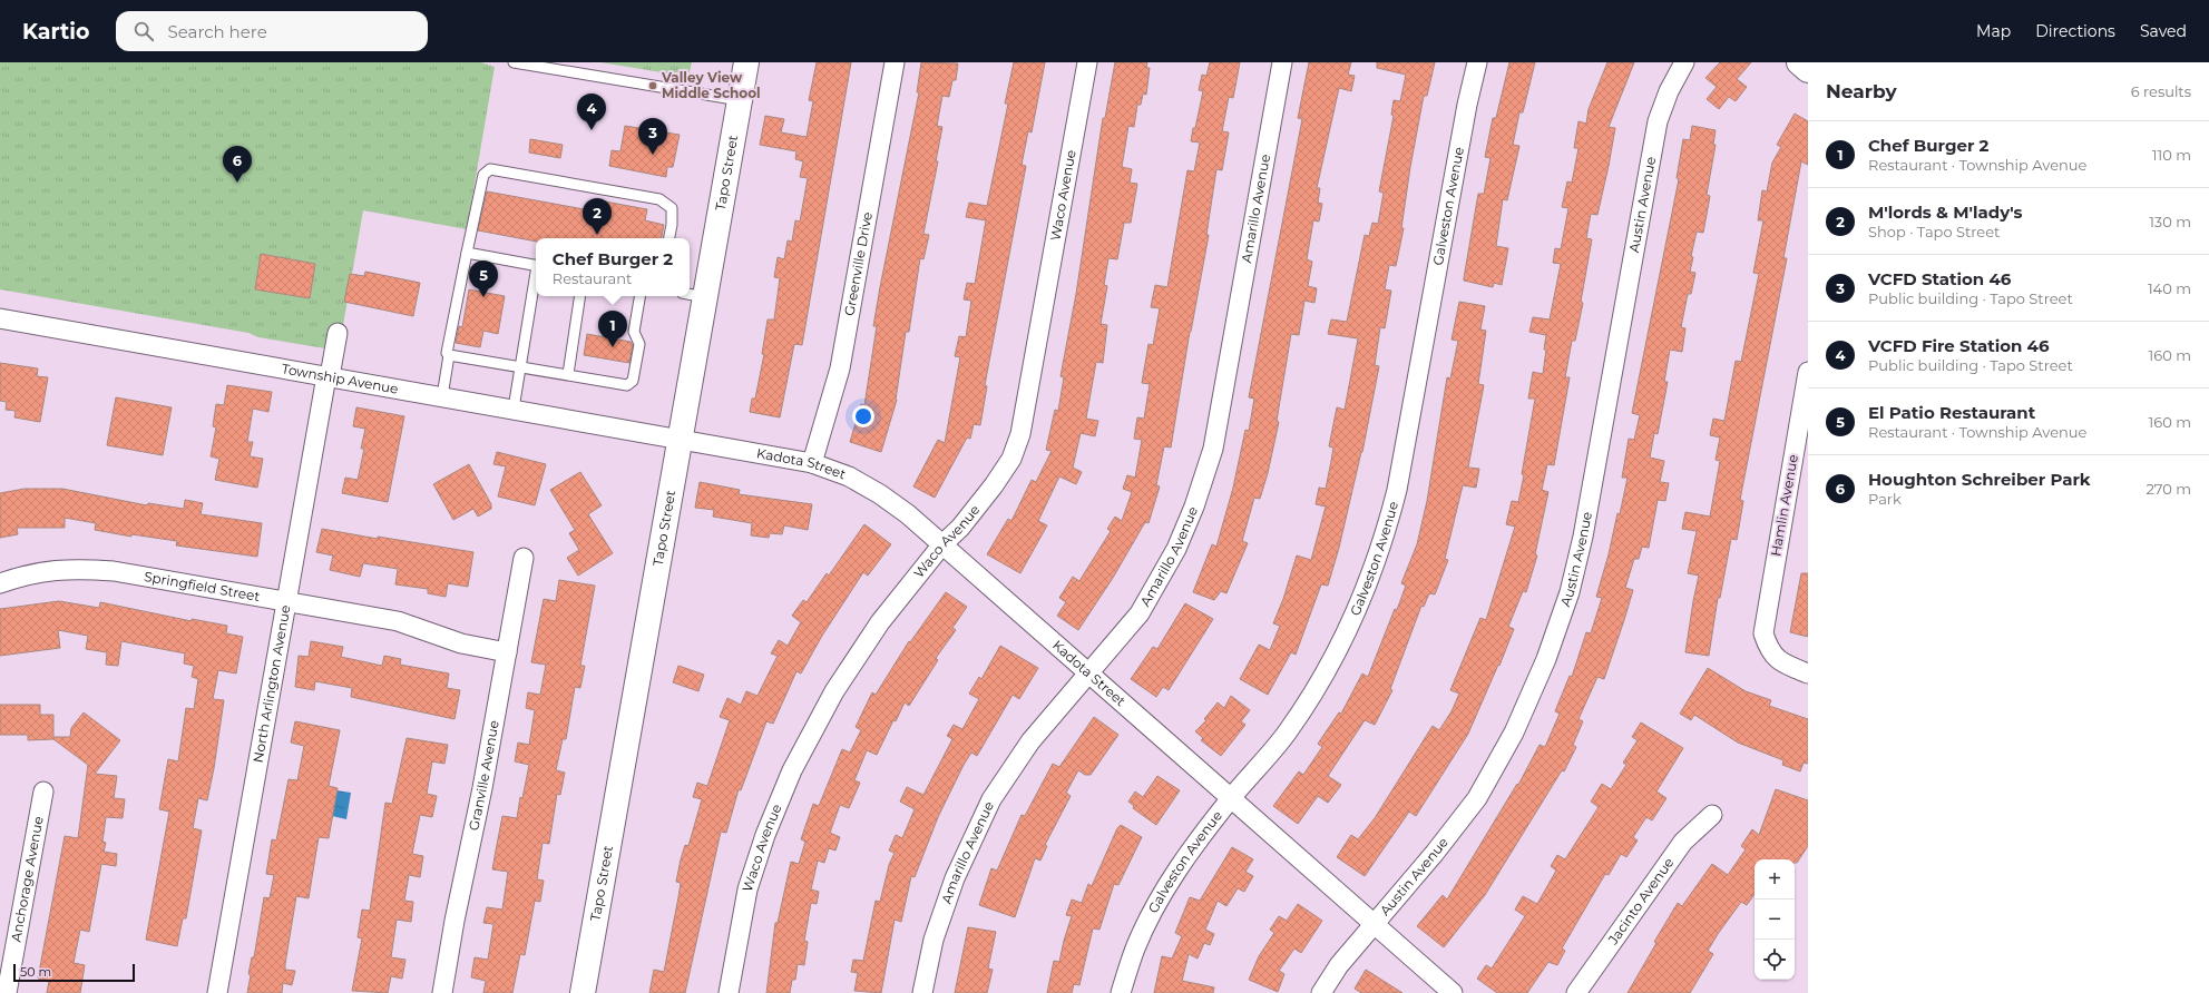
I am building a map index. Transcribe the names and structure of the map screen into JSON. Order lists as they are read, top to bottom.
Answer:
{
  "streets": {
    "street": [
      "Tapo Street",
      "Waco Avenue",
      "Austin Avenue",
      "Galveston Avenue",
      "Amarillo Avenue",
      "Greenville Drive",
      "Township Avenue",
      "Kadota Street",
      "Hamlin Avenue",
      "Springfield Street",
      "North Arlington Avenue",
      "Granville Avenue",
      "Anchorage Avenue",
      "Jacinto Avenue"
    ]
  },
  "crossings": [
    ["Tapo Street", "Township Avenue"],
    ["Tapo Street", "Kadota Street"],
    ["Waco Avenue", "Kadota Street"],
    ["Austin Avenue", "Kadota Street"],
    ["Galveston Avenue", "Kadota Street"],
    ["Amarillo Avenue", "Kadota Street"],
    ["Greenville Drive", "Kadota Street"],
    ["Township Avenue", "Kadota Street"],
    ["Township Avenue", "North Arlington Avenue"],
    ["Springfield Street", "North Arlington Avenue"],
    ["Springfield Street", "Granville Avenue"]
  ],
  "places": ["Valley View Middle School"],
  "scale_bar": "50 m",
  "page": {
    "header": "Kartio",
    "search": "Search here",
    "nav": ["Map", "Directions", "Saved"],
    "heading": ["Nearby", "6 results"],
    "pins": [
      "4",
      "3",
      "6",
      "2",
      "5",
      "1"
    ],
    "list": [
      {
        "mark": "1",
        "name": "Chef Burger 2",
        "note": "Restaurant · Township Avenue",
        "value": "110 m"
      },
      {
        "mark": "2",
        "name": "M'lords & M'lady's",
        "note": "Shop · Tapo Street",
        "value": "130 m"
      },
      {
        "mark": "3",
        "name": "VCFD Station 46",
        "note": "Public building · Tapo Street",
        "value": "140 m"
      },
      {
        "mark": "4",
        "name": "VCFD Fire Station 46",
        "note": "Public building · Tapo Street",
        "value": "160 m"
      },
      {
        "mark": "5",
        "name": "El Patio Restaurant",
        "note": "Restaurant · Township Avenue",
        "value": "160 m"
      },
      {
        "mark": "6",
        "name": "Houghton Schreiber Park",
        "note": "Park",
        "value": "270 m"
      }
    ],
    "popup": ["Chef Burger 2", "Restaurant"],
    "map_buttons": ["+", "−"],
    "scale": "50 m"
  }
}
